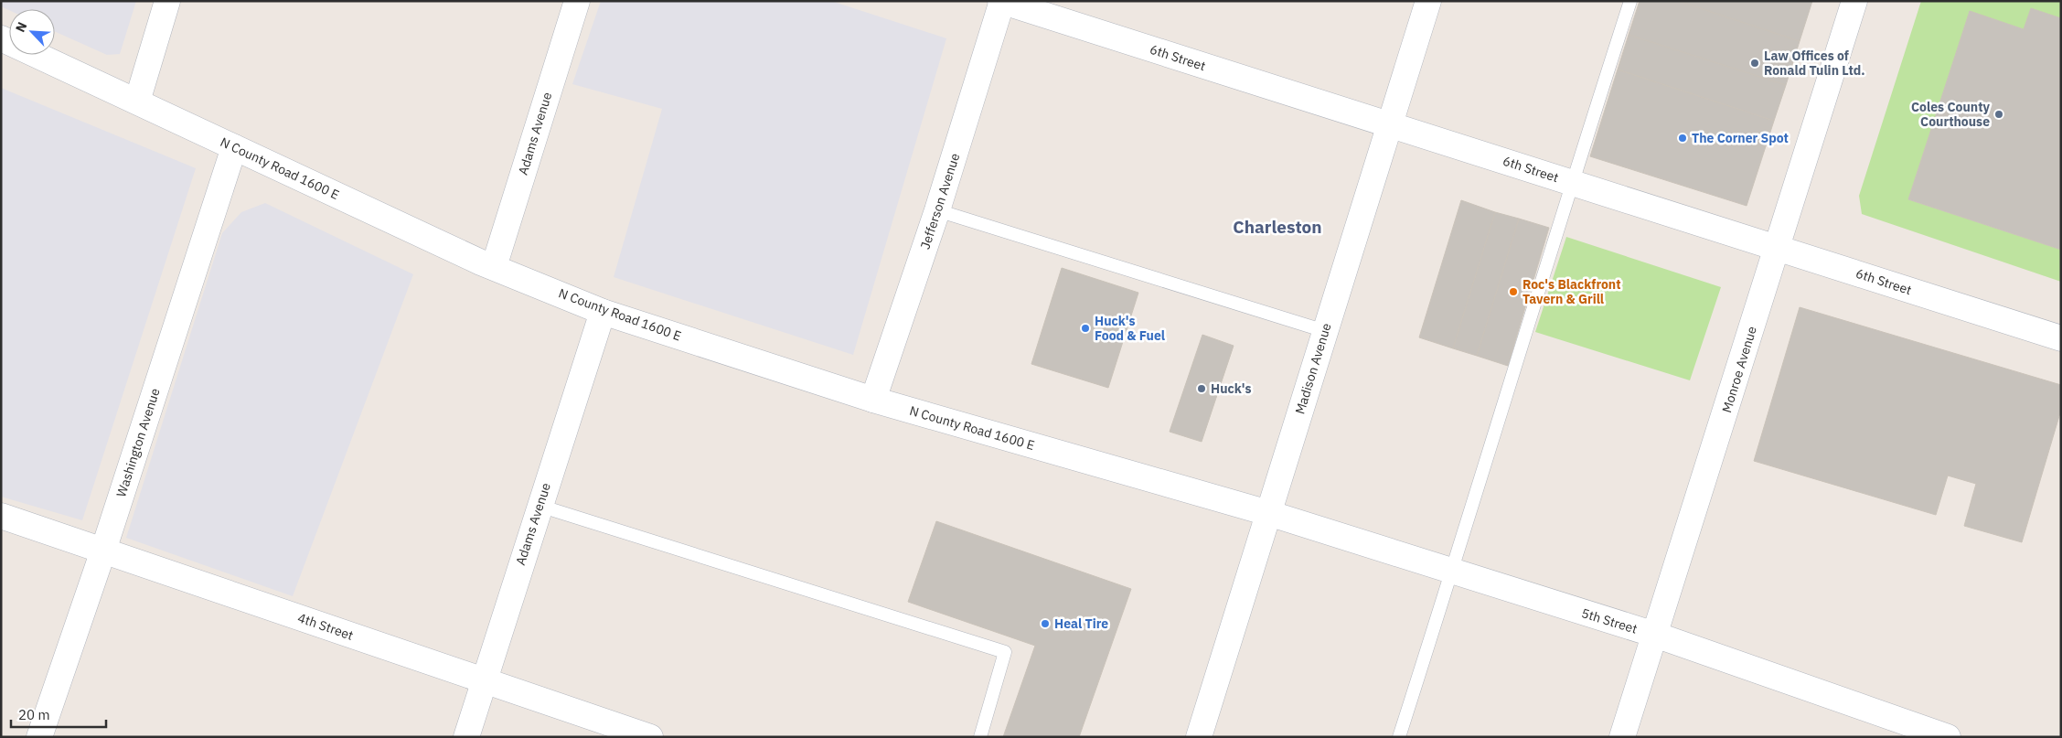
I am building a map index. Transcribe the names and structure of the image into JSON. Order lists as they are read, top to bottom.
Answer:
{
  "streets": {
    "street": [
      "6th Street",
      "Adams Avenue",
      "N County Road 1600 E",
      "Jefferson Avenue",
      "Madison Avenue",
      "Monroe Avenue",
      "Washington Avenue",
      "5th Street",
      "4th Street"
    ]
  },
  "crossings": [
    ["6th Street", "Jefferson Avenue"],
    ["6th Street", "Madison Avenue"],
    ["6th Street", "Monroe Avenue"],
    ["Adams Avenue", "N County Road 1600 E"],
    ["Adams Avenue", "4th Street"],
    ["N County Road 1600 E", "Jefferson Avenue"],
    ["N County Road 1600 E", "Madison Avenue"],
    ["N County Road 1600 E", "Washington Avenue"],
    ["N County Road 1600 E", "5th Street"],
    ["Madison Avenue", "5th Street"],
    ["Monroe Avenue", "5th Street"],
    ["Washington Avenue", "4th Street"]
  ],
  "districts": ["Charleston"],
  "places": [
    "Law Offices of Ronald Tulin Ltd.",
    "Coles County Courthouse",
    "The Corner Spot",
    "Roc's Blackfront Tavern & Grill",
    "Huck's Food & Fuel",
    "Huck's",
    "Heal Tire"
  ],
  "scale_bar": "20 m",
  "north": "top left"
}
